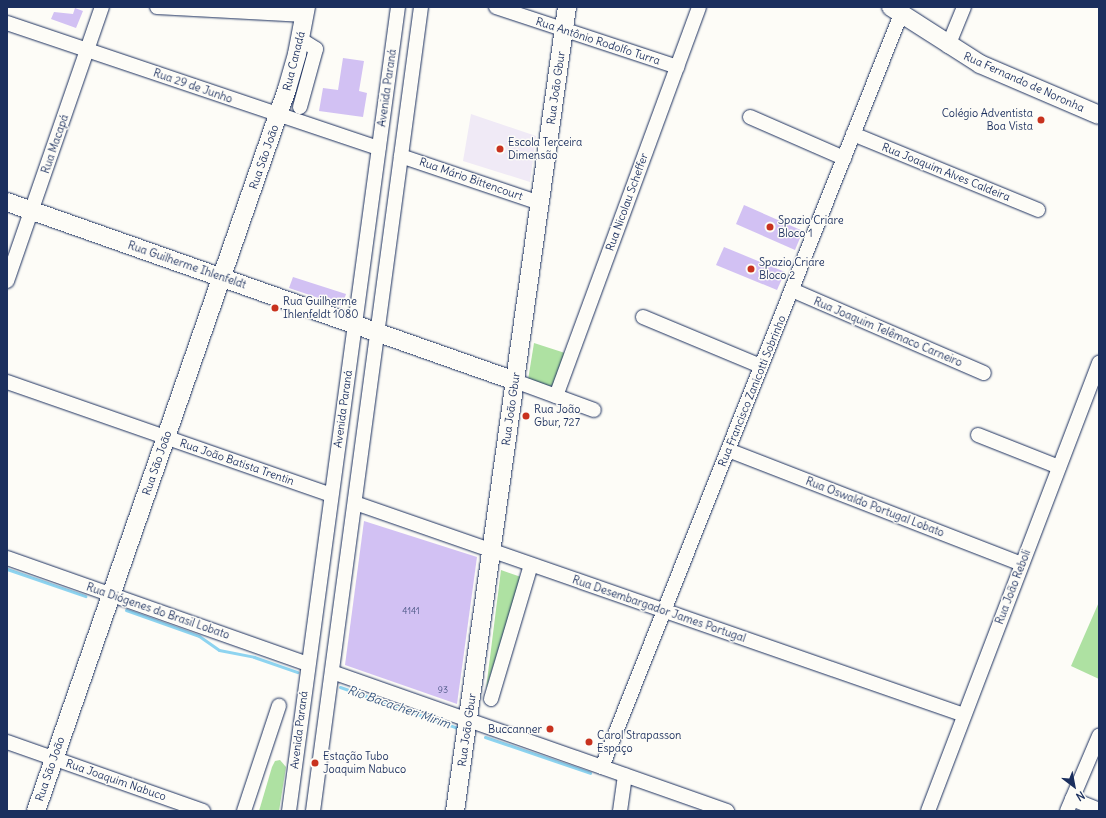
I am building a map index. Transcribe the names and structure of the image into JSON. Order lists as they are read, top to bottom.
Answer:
{
  "streets": {
    "main road": [
      "Rua Canadá",
      "Rua Fernando de Noronha",
      "Rua João Gbur",
      "Rua São João",
      "Rua Guilherme Ihlenfeldt"
    ],
    "street": [
      "Rua Antônio Rodolfo Turra",
      "Rua 29 de Junho",
      "Avenida Paraná",
      "Rua Macapá",
      "Rua Joaquim Alves Caldeira",
      "Rua Mário Bittencourt",
      "Rua Nicolau Scheffer",
      "Rua Joaquim Telêmaco Carneiro",
      "Rua Francisco Zanicotti Sobrinho",
      "Rua João Batista Trentin",
      "Rua Oswaldo Portugal Lobato",
      "Rua João Reboli",
      "Rua Desembargador James Portugal",
      "Rua Diógenes do Brasil Lobato",
      "Rua Joaquim Nabuco"
    ]
  },
  "crossings": [
    ["Rua Antônio Rodolfo Turra", "Rua João Gbur"],
    ["Rua Antônio Rodolfo Turra", "Rua Nicolau Scheffer"],
    ["Rua Canadá", "Rua 29 de Junho"],
    ["Rua Canadá", "Rua São João"],
    ["Rua Fernando de Noronha", "Rua Francisco Zanicotti Sobrinho"],
    ["Rua 29 de Junho", "Avenida Paraná"],
    ["Rua 29 de Junho", "Rua Macapá"],
    ["Rua 29 de Junho", "Rua São João"],
    ["Avenida Paraná", "Rua Mário Bittencourt"],
    ["Avenida Paraná", "Rua Guilherme Ihlenfeldt"],
    ["Avenida Paraná", "Rua João Batista Trentin"],
    ["Avenida Paraná", "Rua Desembargador James Portugal"],
    ["Avenida Paraná", "Rua Diógenes do Brasil Lobato"],
    ["Rua João Gbur", "Rua Mário Bittencourt"],
    ["Rua João Gbur", "Rua Desembargador James Portugal"],
    ["Rua Macapá", "Rua Guilherme Ihlenfeldt"],
    ["Rua São João", "Rua Guilherme Ihlenfeldt"],
    ["Rua São João", "Rua João Batista Trentin"],
    ["Rua São João", "Rua Diógenes do Brasil Lobato"],
    ["Rua São João", "Rua Joaquim Nabuco"],
    ["Rua Joaquim Alves Caldeira", "Rua Francisco Zanicotti Sobrinho"],
    ["Rua Joaquim Telêmaco Carneiro", "Rua Francisco Zanicotti Sobrinho"],
    ["Rua Francisco Zanicotti Sobrinho", "Rua Oswaldo Portugal Lobato"],
    ["Rua Francisco Zanicotti Sobrinho", "Rua Desembargador James Portugal"],
    ["Rua Oswaldo Portugal Lobato", "Rua João Reboli"],
    ["Rua João Reboli", "Rua Desembargador James Portugal"]
  ],
  "water": ["Rio Bacacheri Mirim"],
  "places": [
    "Colégio Adventista Boa Vista",
    "Escola Terceira Dimensão",
    "Spazio Criare Bloco 1",
    "Spazio Criare Bloco 2",
    "Rua Guilherme Ihlenfeldt 1080",
    "Rua João Gbur, 727",
    "Buccanner",
    "Carol Strapasson Espaço",
    "Estação Tubo Joaquim Nabuco"
  ],
  "house_numbers": ["4141", "93"],
  "north": "bottom right"
}
